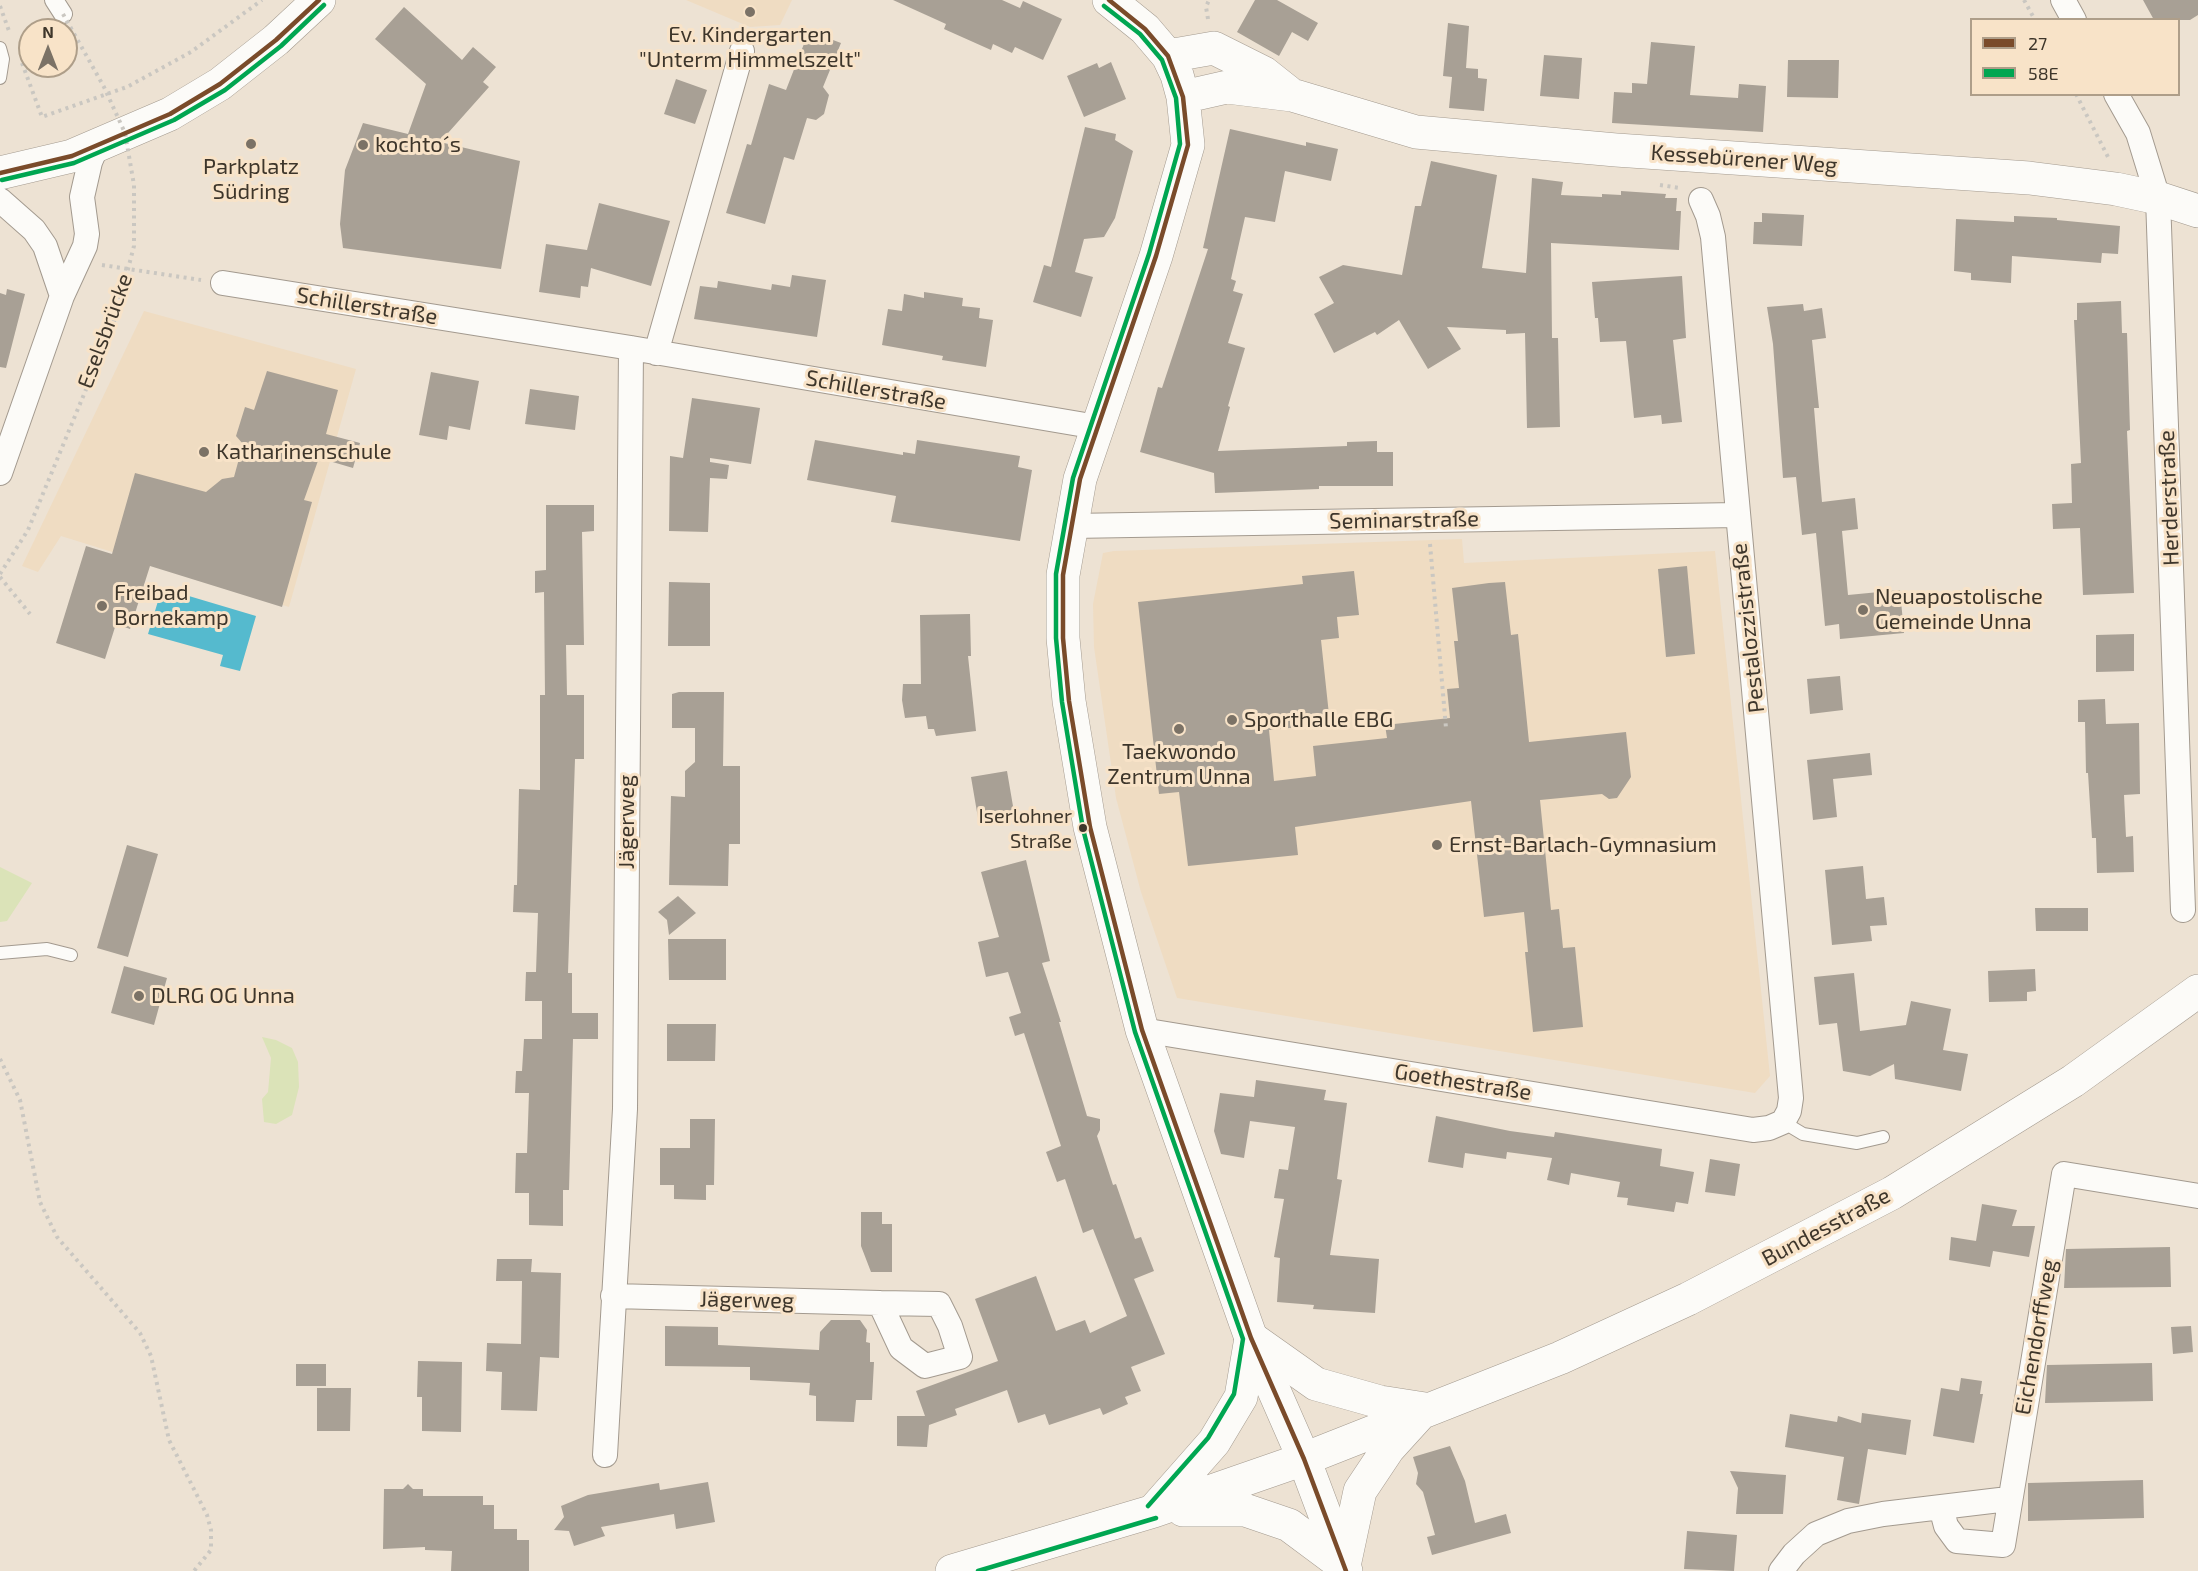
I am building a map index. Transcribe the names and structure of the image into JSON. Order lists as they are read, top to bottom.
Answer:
{
  "streets": {
    "main road": ["Kessebürener Weg", "Bundesstraße"],
    "street": [
      "Schillerstraße",
      "Herderstraße",
      "Seminarstraße",
      "Pestalozzistraße",
      "Jägerweg",
      "Goethestraße",
      "Eichendorffweg"
    ],
    "path": ["Eselsbrücke"]
  },
  "crossings": [
    ["Kessebürener Weg", "Herderstraße"],
    ["Schillerstraße", "Jägerweg"],
    ["Seminarstraße", "Pestalozzistraße"],
    ["Pestalozzistraße", "Goethestraße"]
  ],
  "places": [
    "Ev. Kindergarten \"Unterm Himmelszelt\"",
    "Parkplatz Südring",
    "kochto´s",
    "Katharinenschule",
    "Freibad Bornekamp",
    "Neuapostolische Gemeinde Unna",
    "Sporthalle EBG",
    "Taekwondo Zentrum Unna",
    "Iserlohner Straße",
    "Ernst-Barlach-Gymnasium",
    "DLRG OG Unna"
  ],
  "lines": ["transit line 27", "transit line 58E"],
  "legend": ["27", "58E"],
  "north": "top"
}
